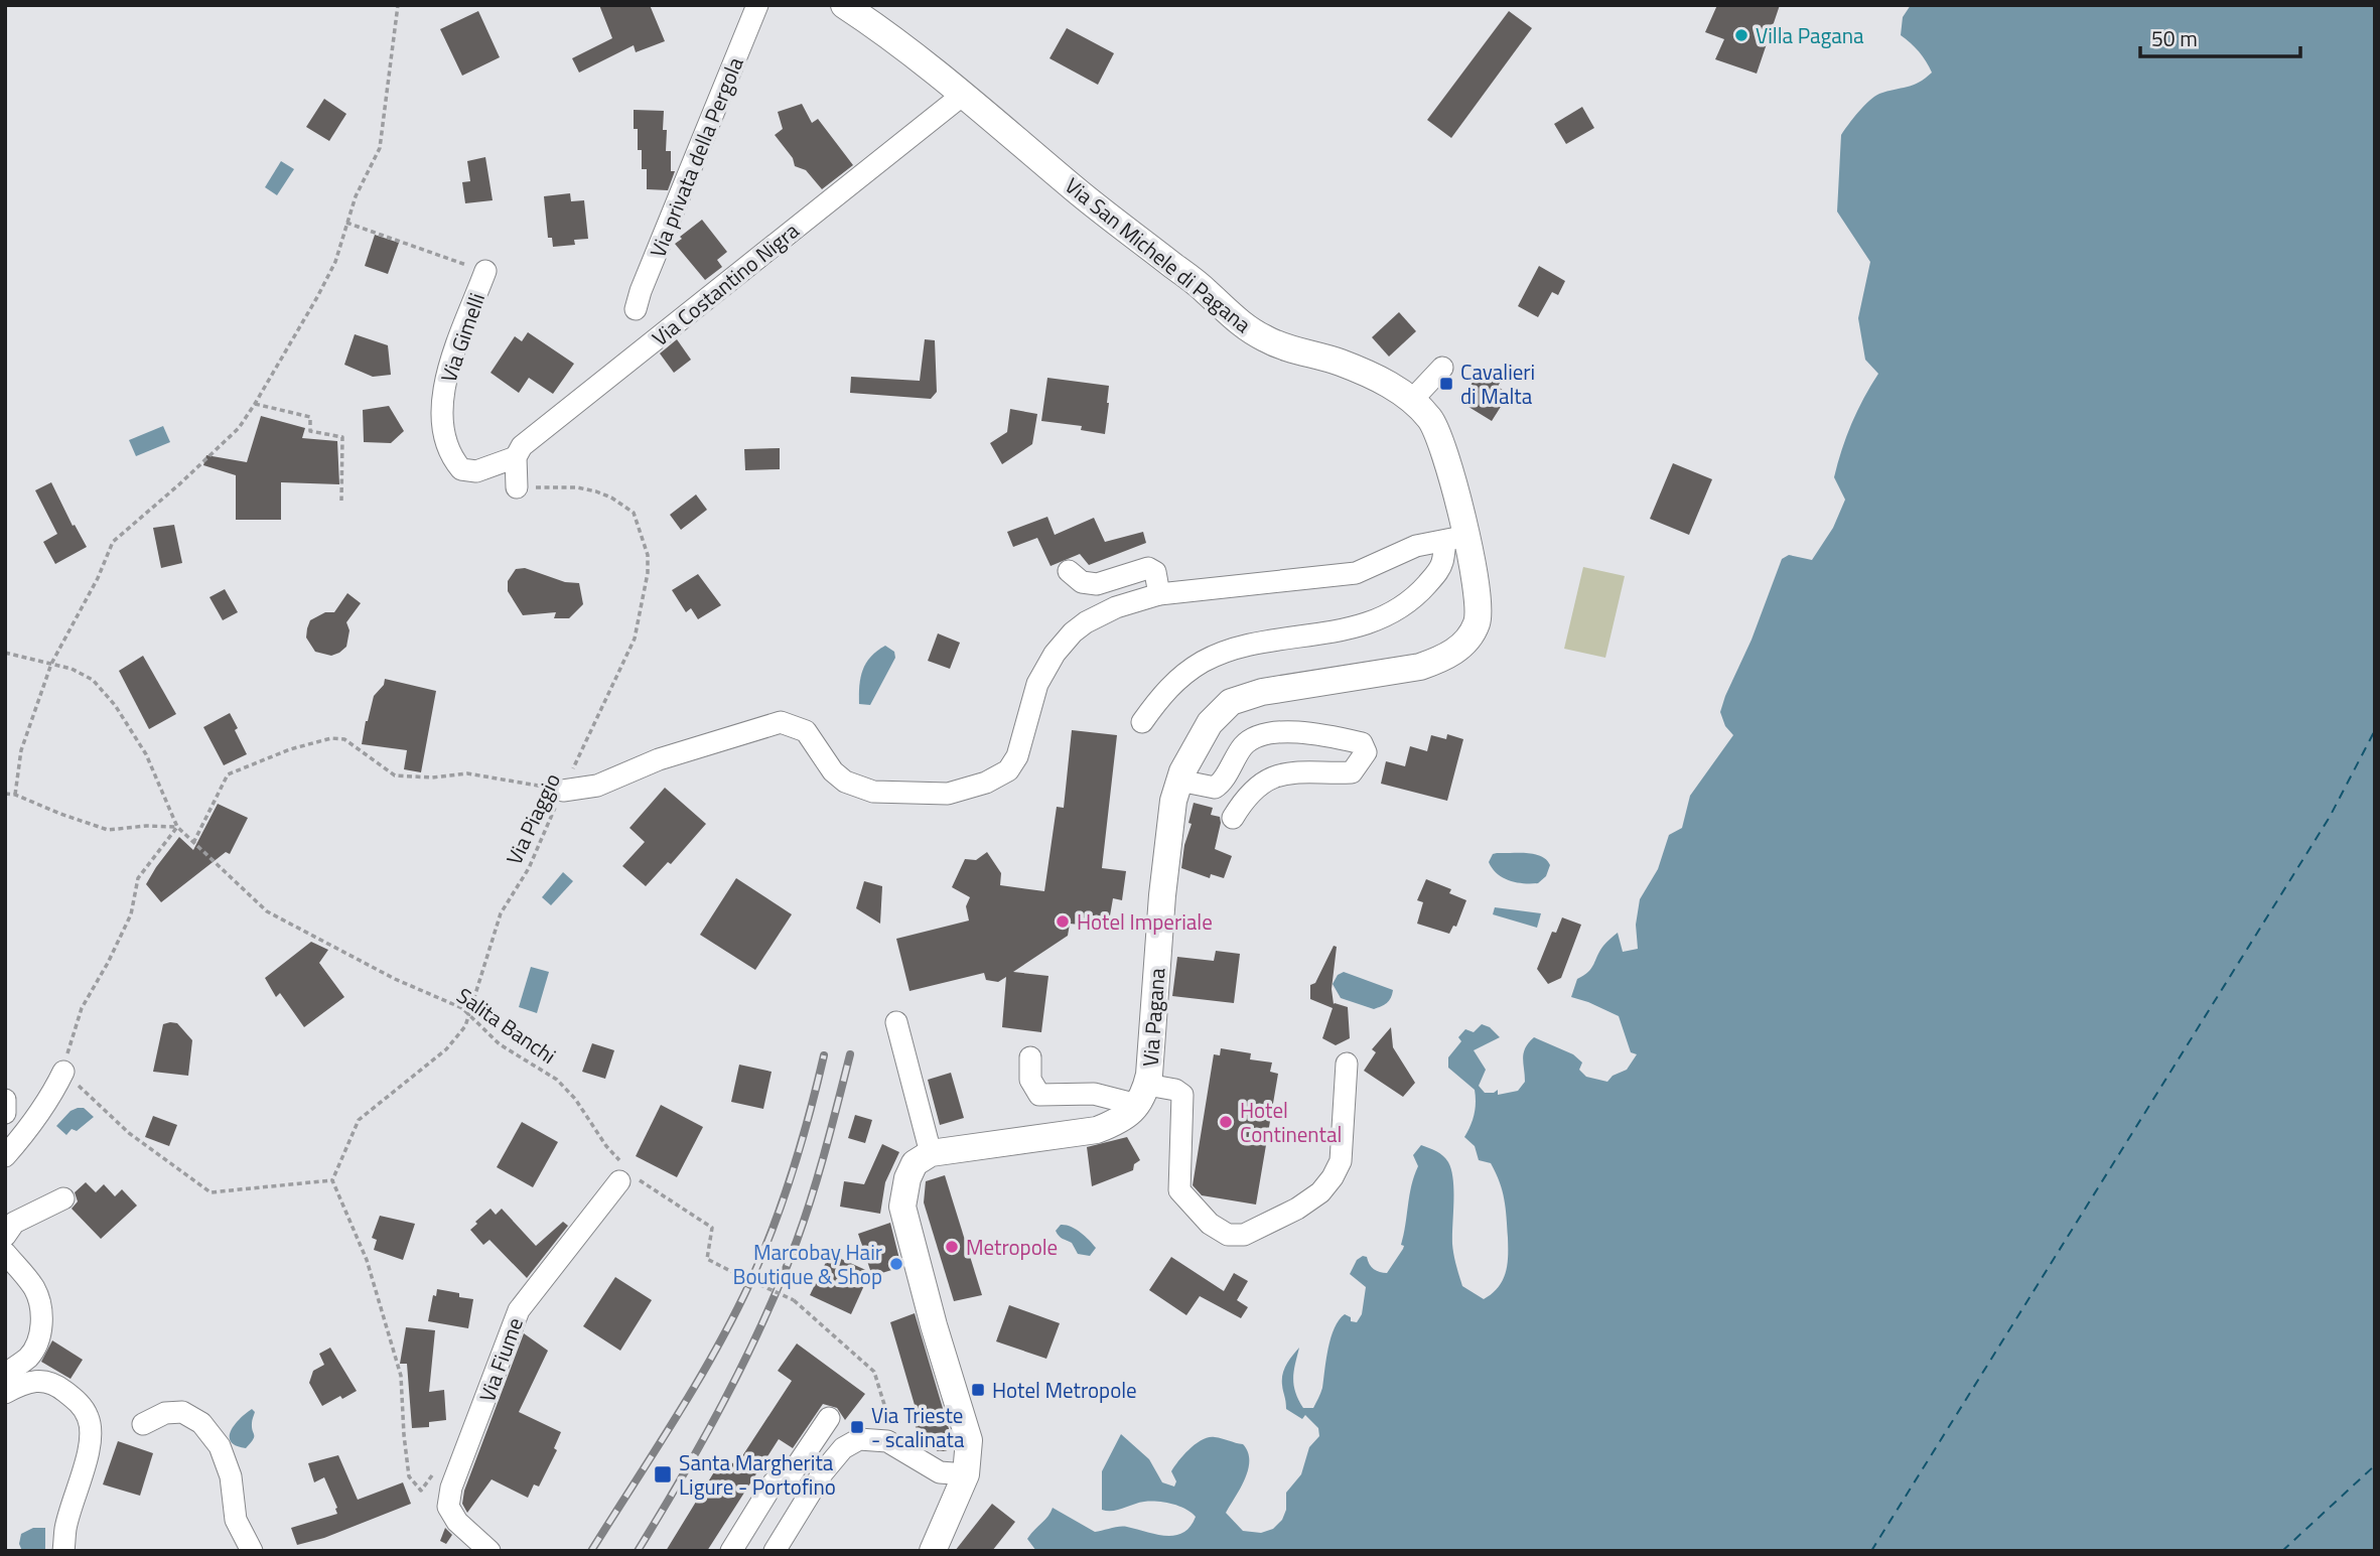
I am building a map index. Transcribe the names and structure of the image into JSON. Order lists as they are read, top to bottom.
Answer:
{
  "streets": {
    "main road": ["Via San Michele di Pagana", "Via Pagana"],
    "street": [
      "Via privata della Pergola",
      "Via Costantino Nigra",
      "Via Gimelli",
      "Via Fiume"
    ],
    "path": ["Via Piaggio", "Salita Banchi"]
  },
  "crossings": [
    ["Via San Michele di Pagana", "Via Costantino Nigra"],
    ["Via San Michele di Pagana", "Via Pagana"],
    ["Via Costantino Nigra", "Via Gimelli"],
    ["Via Piaggio", "Salita Banchi"],
    ["Salita Banchi", "Via Fiume"]
  ],
  "places": {
    "other": [
      "Villa Pagana",
      "Hotel Imperiale",
      "Hotel Continental",
      "Metropole",
      "Marcobay Hair Boutique & Shop"
    ],
    "transit": [
      "Cavalieri di Malta",
      "Hotel Metropole",
      "Via Trieste - scalinata",
      "Santa Margherita Ligure - Portofino"
    ]
  },
  "scale_bar": "50 m"
}
